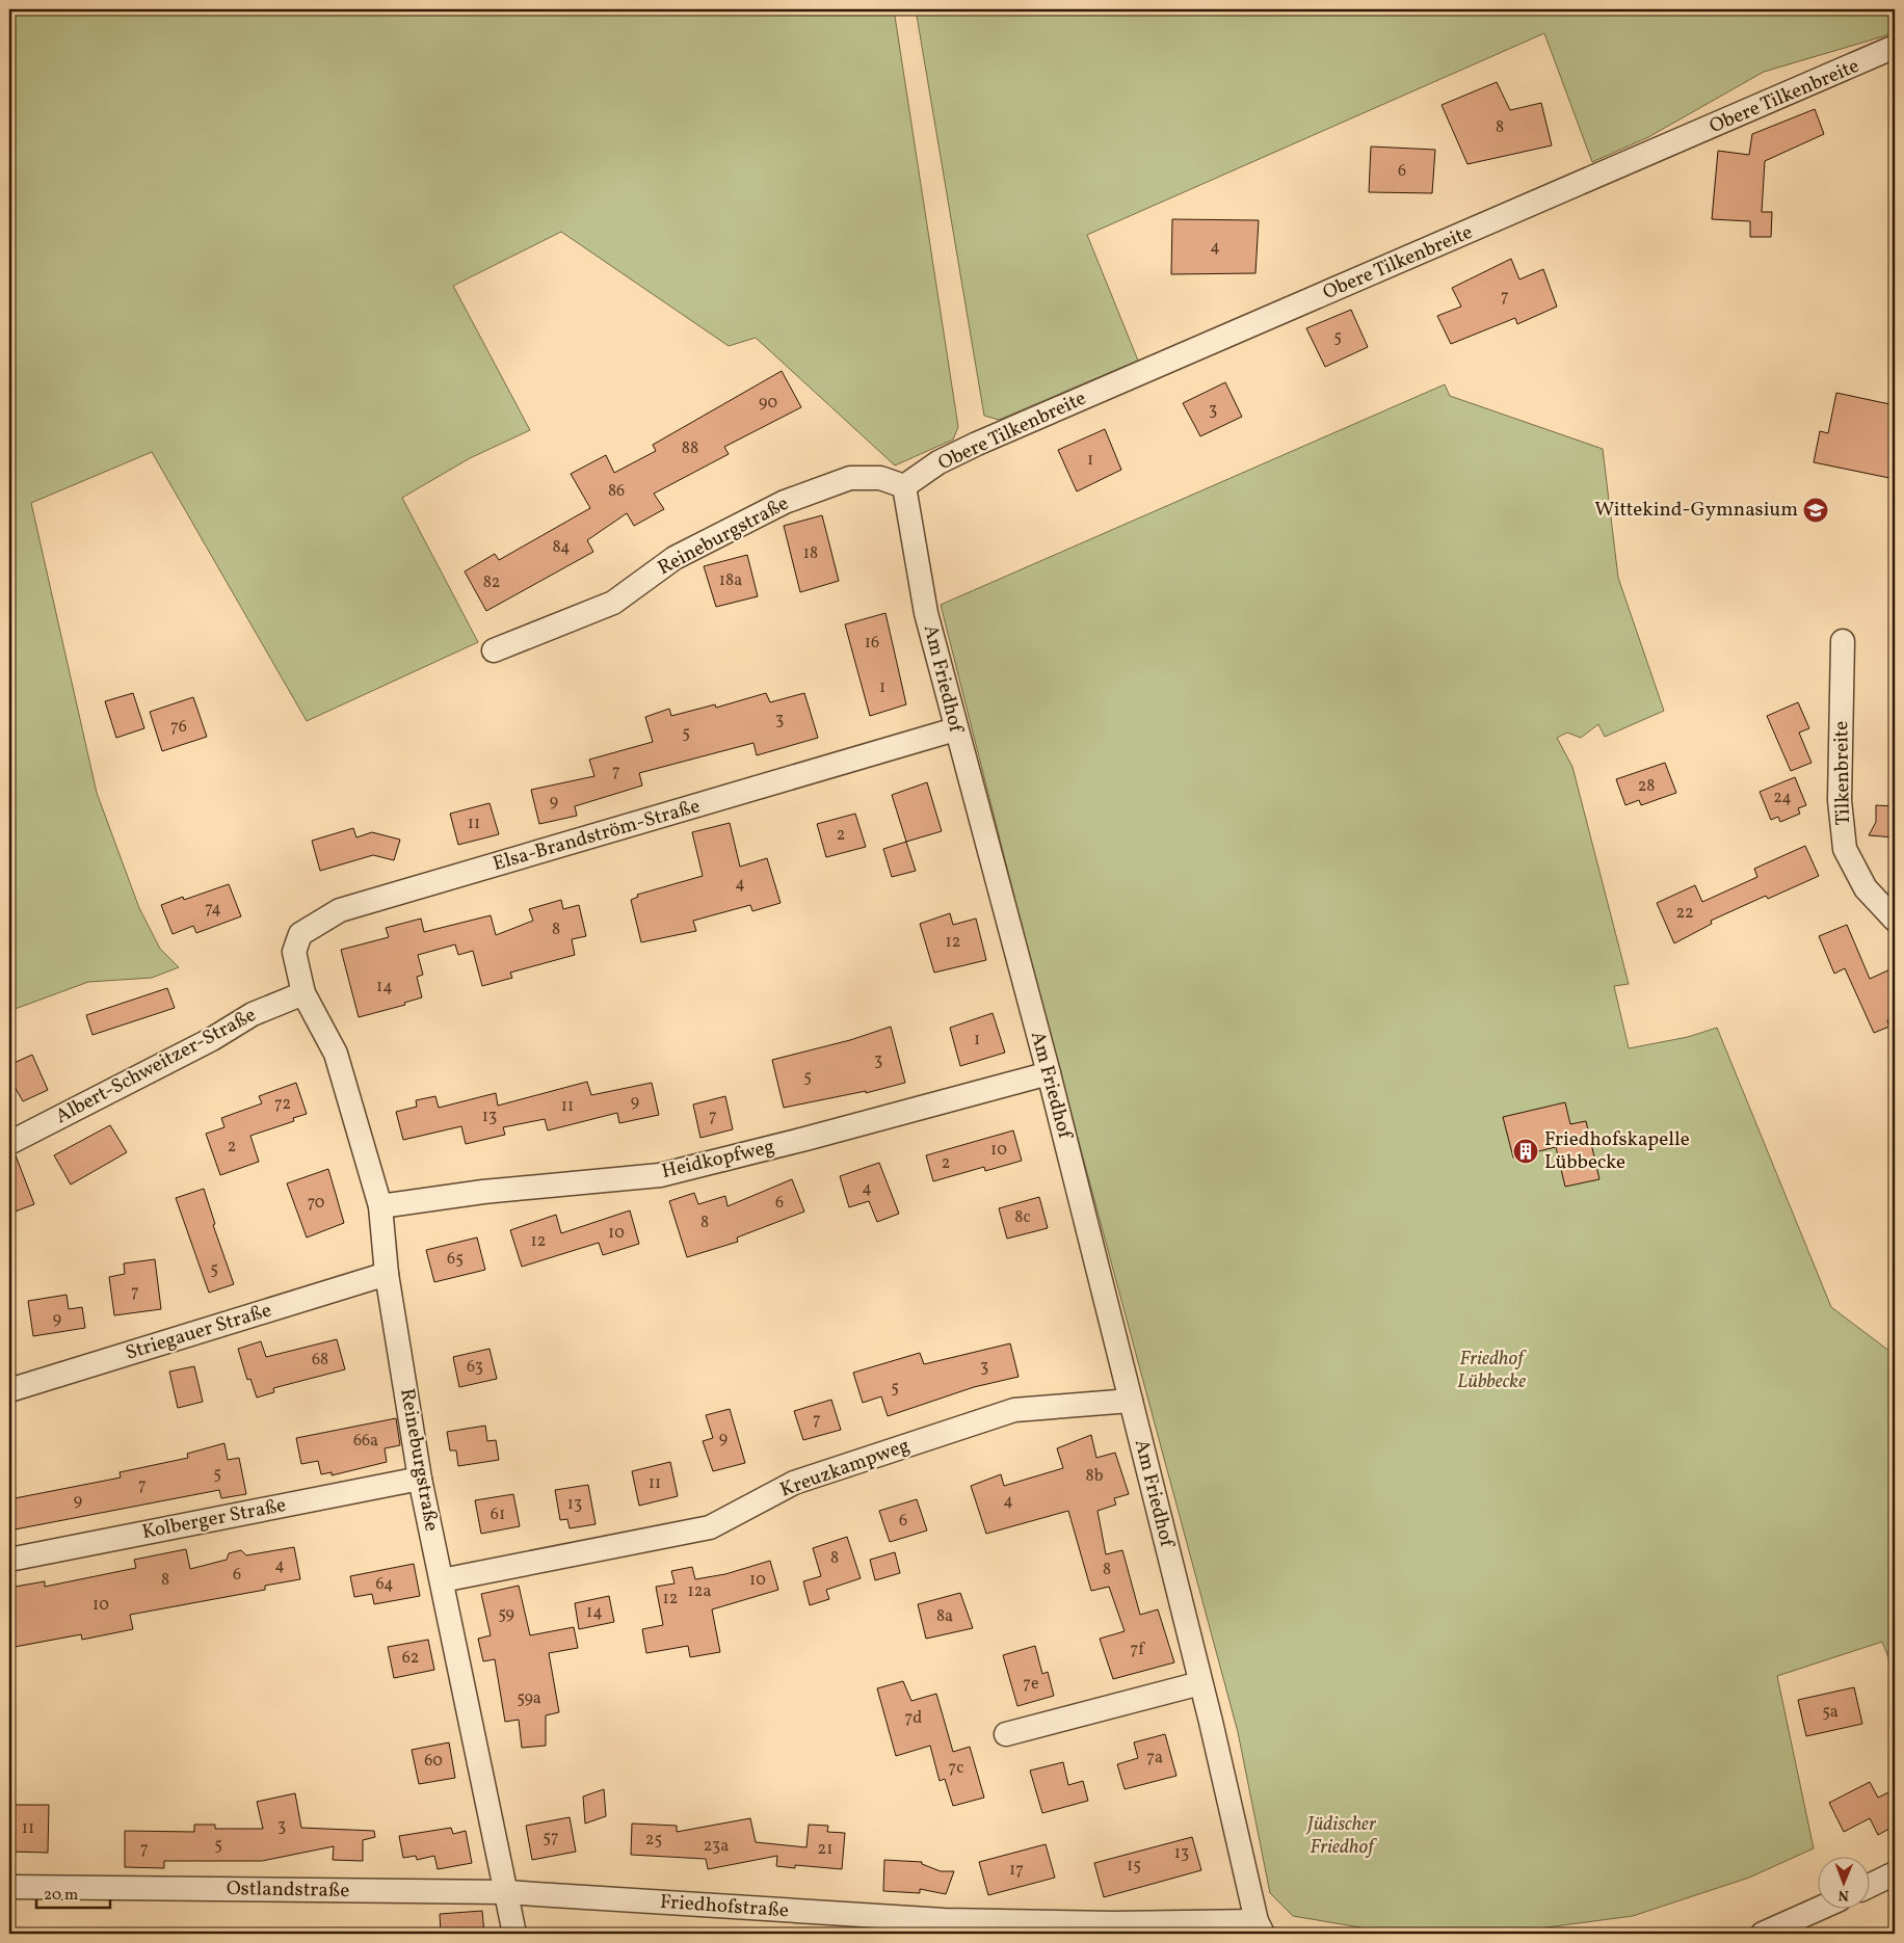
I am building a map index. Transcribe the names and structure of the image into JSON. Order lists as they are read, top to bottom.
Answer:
{
  "streets": {
    "street": [
      "Obere Tilkenbreite",
      "Reineburgstraße",
      "Am Friedhof",
      "Tilkenbreite",
      "Elsa-Brandström-Straße",
      "Albert-Schweitzer-Straße",
      "Heidkopfweg",
      "Striegauer Straße",
      "Kreuzkampweg",
      "Kolberger Straße",
      "Ostlandstraße",
      "Friedhofstraße"
    ]
  },
  "crossings": [
    ["Obere Tilkenbreite", "Reineburgstraße"],
    ["Obere Tilkenbreite", "Am Friedhof"],
    ["Reineburgstraße", "Am Friedhof"],
    ["Reineburgstraße", "Elsa-Brandström-Straße"],
    ["Reineburgstraße", "Albert-Schweitzer-Straße"],
    ["Reineburgstraße", "Heidkopfweg"],
    ["Reineburgstraße", "Striegauer Straße"],
    ["Reineburgstraße", "Kreuzkampweg"],
    ["Reineburgstraße", "Kolberger Straße"],
    ["Reineburgstraße", "Ostlandstraße"],
    ["Reineburgstraße", "Friedhofstraße"],
    ["Am Friedhof", "Elsa-Brandström-Straße"],
    ["Am Friedhof", "Heidkopfweg"],
    ["Am Friedhof", "Kreuzkampweg"],
    ["Am Friedhof", "Friedhofstraße"],
    ["Elsa-Brandström-Straße", "Albert-Schweitzer-Straße"],
    ["Ostlandstraße", "Friedhofstraße"]
  ],
  "parks": ["Friedhof Lübbecke", "Jüdischer Friedhof"],
  "places": {
    "school or university": ["Wittekind-Gymnasium"],
    "building": ["Friedhofskapelle Lübbecke"]
  },
  "house_numbers": [
    "8",
    "6",
    "4",
    "7",
    "5",
    "90",
    "3",
    "88",
    "1",
    "86",
    "84",
    "18",
    "18a",
    "82",
    "16",
    "1",
    "3",
    "76",
    "5",
    "7",
    "28",
    "24",
    "9",
    "11",
    "2",
    "4",
    "74",
    "22",
    "8",
    "12",
    "14",
    "1",
    "3",
    "5",
    "9",
    "72",
    "11",
    "13",
    "7",
    "2",
    "10",
    "2",
    "4",
    "70",
    "6",
    "8c",
    "8",
    "10",
    "12",
    "65",
    "5",
    "7",
    "9",
    "68",
    "63",
    "3",
    "5",
    "7",
    "9",
    "66a",
    "5",
    "8b",
    "11",
    "7",
    "9",
    "4",
    "13",
    "61",
    "6",
    "8",
    "4",
    "8",
    "6",
    "8",
    "10",
    "64",
    "12a",
    "12",
    "10",
    "14",
    "59",
    "8a",
    "7f",
    "62",
    "7e",
    "59a",
    "5a",
    "7d",
    "7a",
    "60",
    "7c",
    "3",
    "11",
    "57",
    "25",
    "5",
    "23a",
    "7",
    "21",
    "13",
    "15",
    "17"
  ],
  "scale_bar": "20 m",
  "north": "bottom"
}
